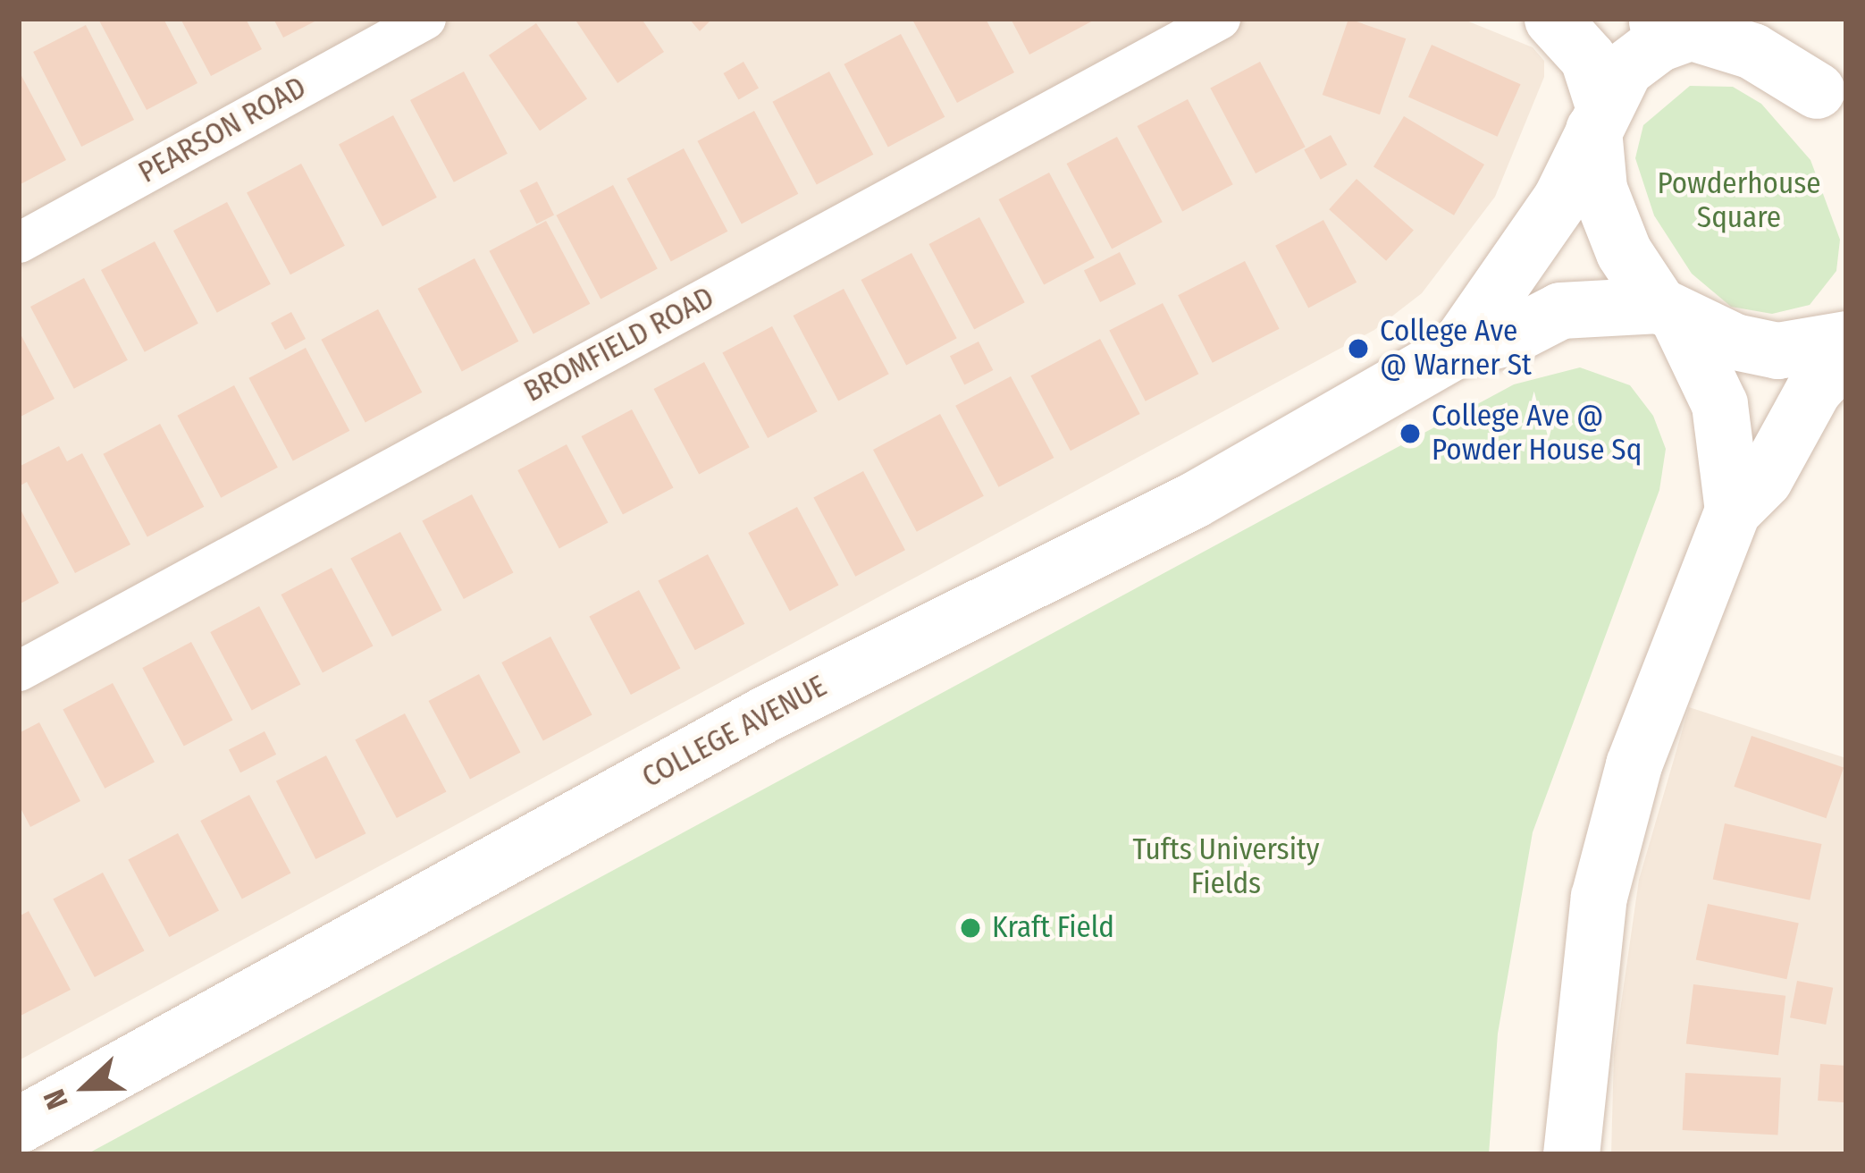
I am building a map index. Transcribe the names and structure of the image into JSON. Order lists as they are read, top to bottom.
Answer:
{
  "streets": {
    "main road": ["COLLEGE AVENUE"],
    "street": ["PEARSON ROAD", "BROMFIELD ROAD"]
  },
  "parks": ["Powderhouse Square", "Tufts University Fields"],
  "places": ["College Ave @ Warner St", "College Ave @ Powder House Sq", "Kraft Field"],
  "north": "left"
}
